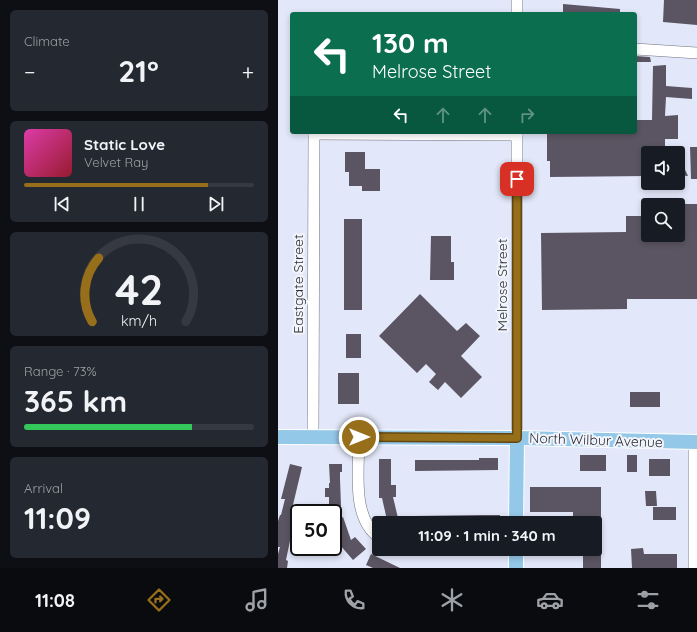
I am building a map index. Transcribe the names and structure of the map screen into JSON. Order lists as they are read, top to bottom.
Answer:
{
  "streets": {
    "main road": ["North Wilbur Avenue"],
    "street": ["Eastgate Street", "Melrose Street"]
  },
  "crossings": [
    ["Eastgate Street", "North Wilbur Avenue"],
    ["Melrose Street", "North Wilbur Avenue"]
  ],
  "page": {
    "tile": [
      "Climate",
      ["Range · 73%", "365 km"],
      ["Arrival", "11:09"]
    ],
    "turn": ["130 m", "Melrose Street"],
    "heat": ["−", "21°", "+"],
    "song": ["Static Love", "Velvet Ray"],
    "limit": "50",
    "trip": "11:09 · 1 min · 340 m",
    "tabs": "11:08",
    "gauge": ["42", "km/h"]
  }
}
